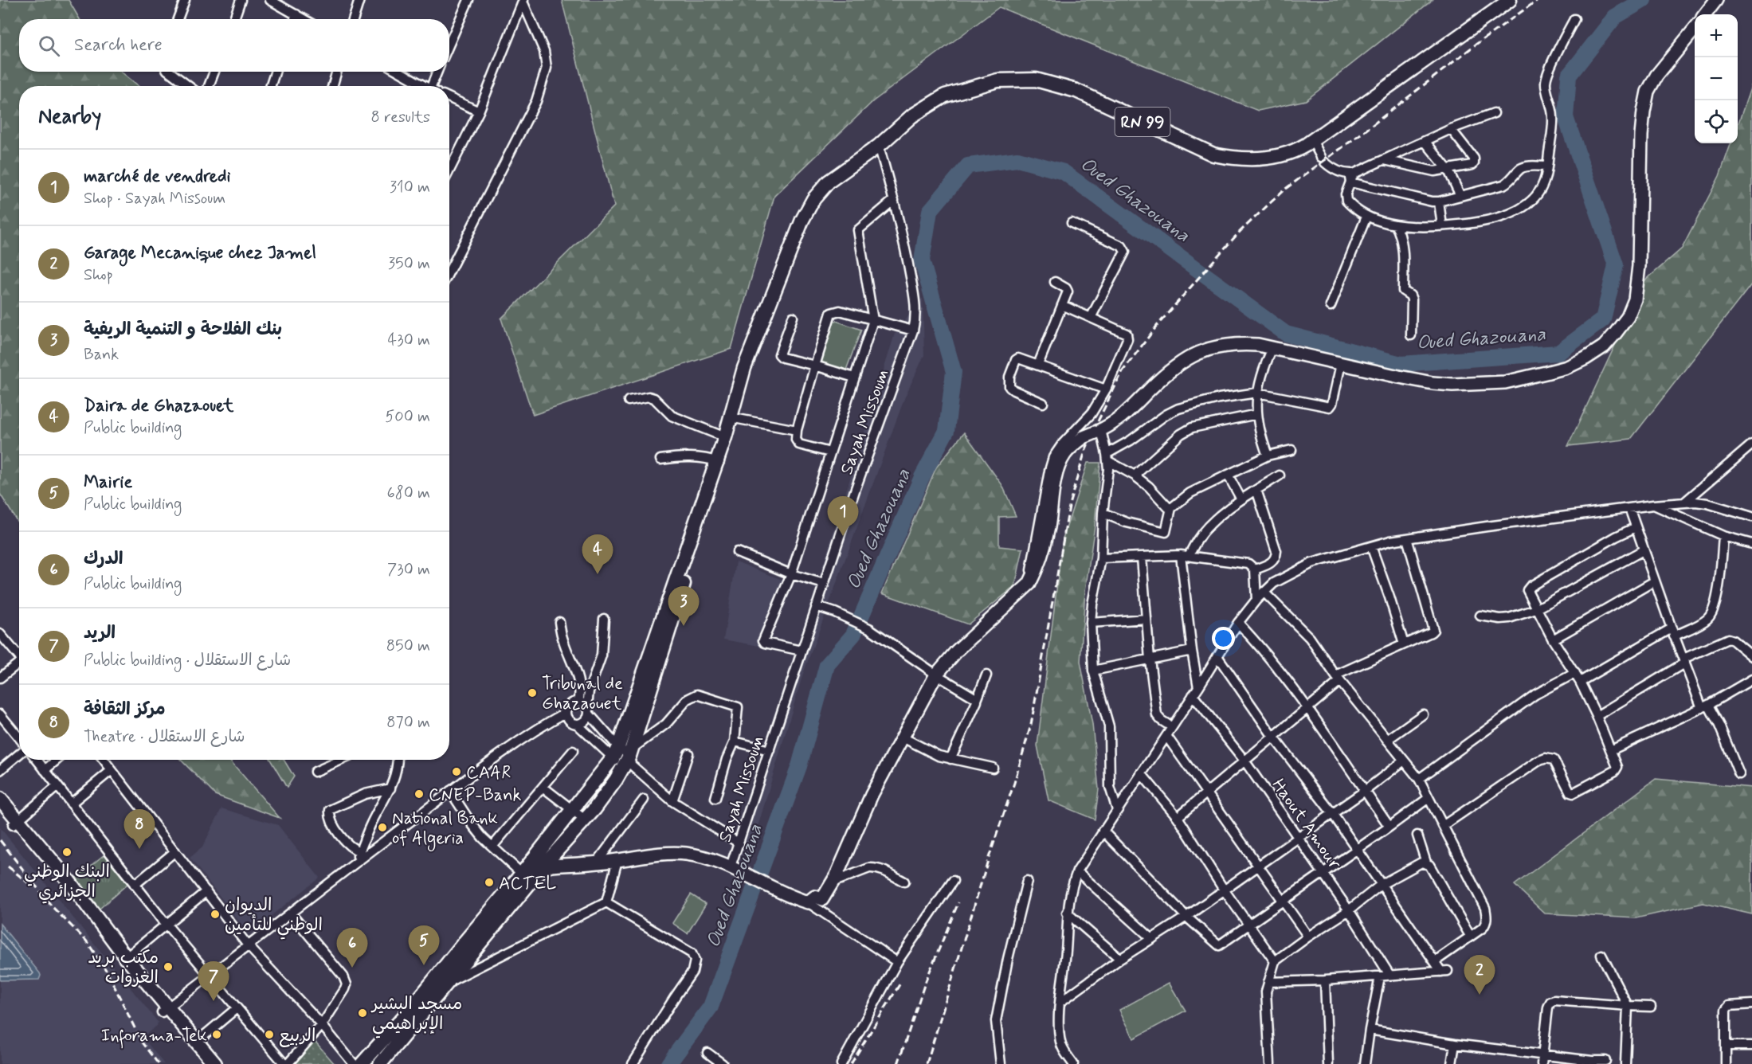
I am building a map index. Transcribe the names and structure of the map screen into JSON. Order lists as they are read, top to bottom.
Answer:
{
  "streets": {
    "main road": ["RN 99"],
    "street": ["Sayah Missoum", "Haout Amour"]
  },
  "crossings": [
    ["RN 99", "Sayah Missoum"]
  ],
  "water": ["Oued Ghazouana"],
  "places": [
    "Tribunal de Ghazaouet",
    "CAAR",
    "CNEP-Bank",
    "National Bank of Algeria",
    "البنك الوطني الجزائري",
    "ACTEL",
    "الديوان الوطني للتأمين",
    "مكتب بريد الغزوات",
    "مسجد البشير الإبراهيمي",
    "Inforama-Tek",
    "الربيع"
  ],
  "page": {
    "map_buttons": ["+", "−"],
    "search": "Search here",
    "heading": ["Nearby", "8 results"],
    "list": [
      {
        "mark": "1",
        "name": "marché de vendredi",
        "note": "Shop · Sayah Missoum",
        "value": "310 m"
      },
      {
        "mark": "2",
        "name": "Garage Mecanique chez Jamel",
        "note": "Shop",
        "value": "350 m"
      },
      {
        "mark": "3",
        "name": "بنك الفلاحة و التنمية الريفية",
        "note": "Bank",
        "value": "430 m"
      },
      {
        "mark": "4",
        "name": "Daira de Ghazaouet",
        "note": "Public building",
        "value": "500 m"
      },
      {
        "mark": "5",
        "name": "Mairie",
        "note": "Public building",
        "value": "680 m"
      },
      {
        "mark": "6",
        "name": "الدرك",
        "note": "Public building",
        "value": "730 m"
      },
      {
        "mark": "7",
        "name": "الريد",
        "note": "Public building · شارع الاستقلال",
        "value": "850 m"
      },
      {
        "mark": "8",
        "name": "مركز الثقافة",
        "note": "Theatre · شارع الاستقلال",
        "value": "870 m"
      }
    ],
    "pins": [
      "1",
      "4",
      "3",
      "8",
      "5",
      "6",
      "2",
      "7"
    ]
  }
}
